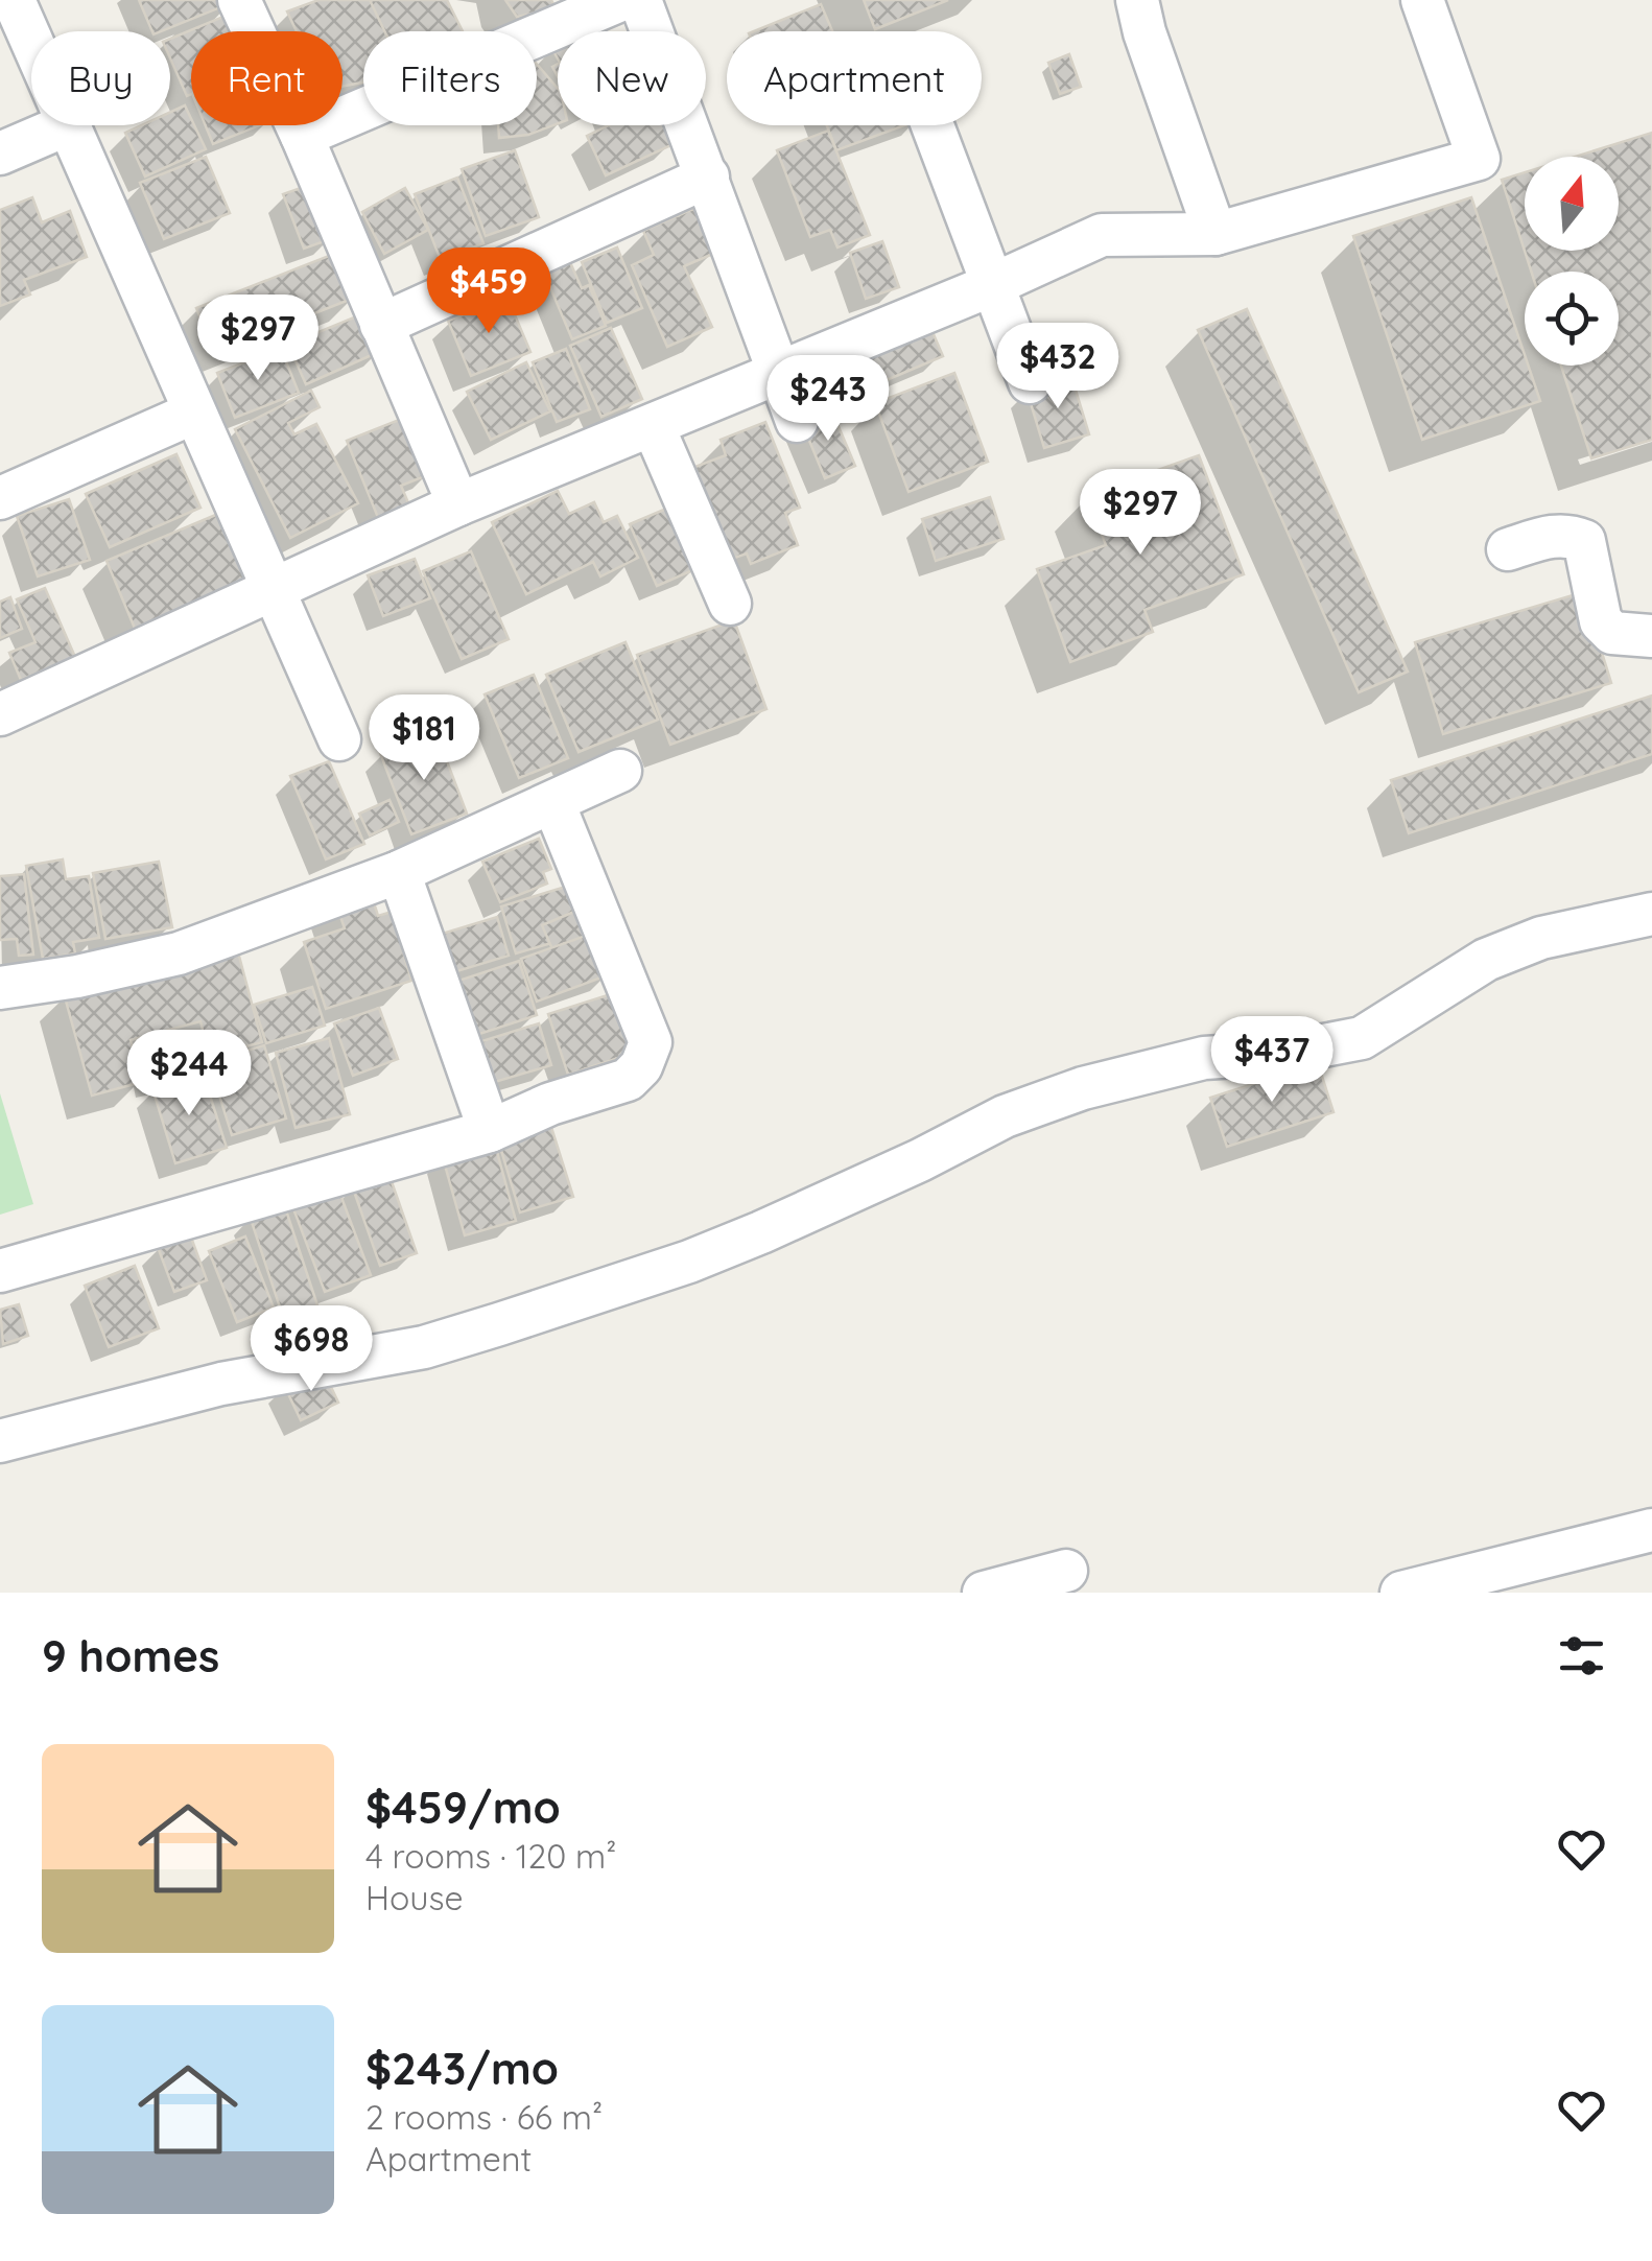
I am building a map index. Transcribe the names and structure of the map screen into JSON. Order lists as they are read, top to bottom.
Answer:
{
  "north": "top",
  "page": {
    "chip": [
      "Buy",
      "Rent",
      "Filters",
      "New",
      "Apartment"
    ],
    "price": [
      "$459",
      "$297",
      "$432",
      "$243",
      "$297",
      "$181",
      "$437",
      "$244",
      "$698"
    ],
    "heading": "9 homes",
    "list": [
      {
        "name": "$459/mo",
        "note": "4 rooms · 120 m² · House"
      },
      {
        "name": "$243/mo",
        "note": "2 rooms · 66 m² · Apartment"
      }
    ]
  }
}
